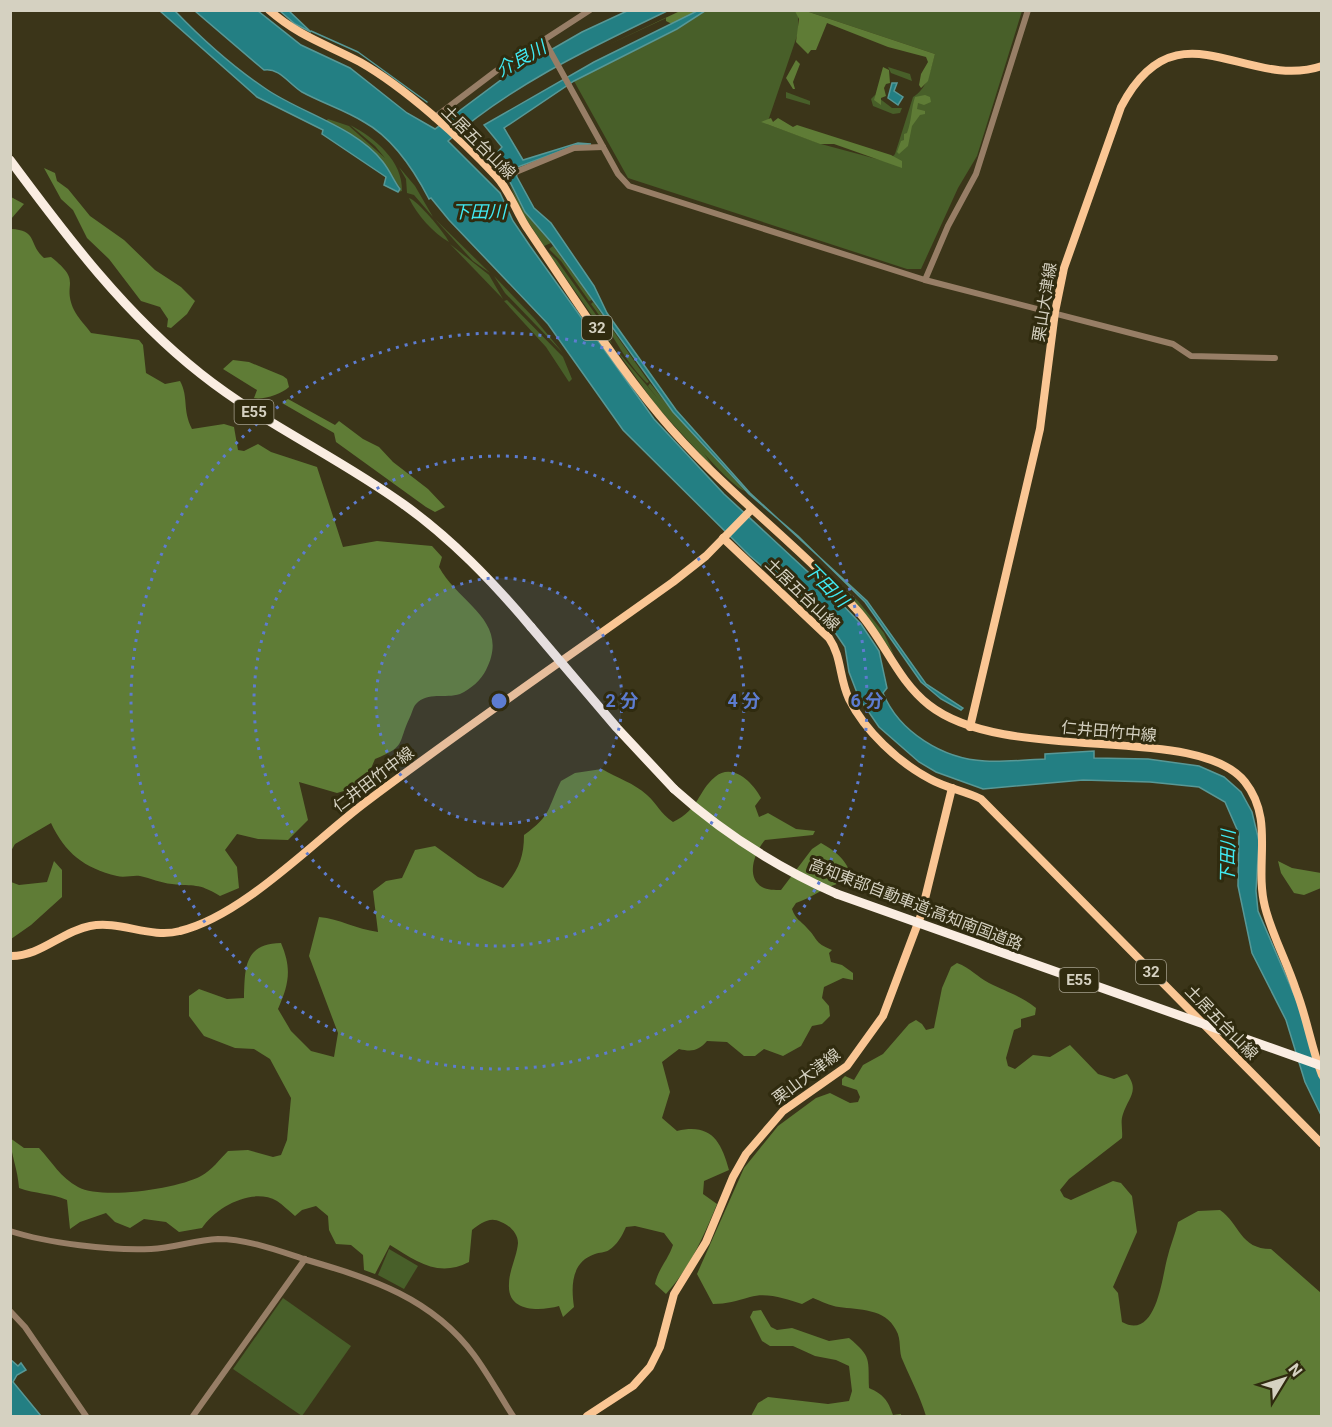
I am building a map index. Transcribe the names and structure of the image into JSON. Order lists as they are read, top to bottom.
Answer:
{
  "streets": {
    "highway": ["E55", "高知東部自動車道;高知南国道路"],
    "main road": [
      "土居五台山線",
      "栗山大津線",
      "32",
      "仁井田竹中線"
    ]
  },
  "crossings": [
    ["土居五台山線", "栗山大津線"],
    ["土居五台山線", "仁井田竹中線"],
    ["栗山大津線", "仁井田竹中線"]
  ],
  "water": ["介良川", "下田川"],
  "north": "top right",
  "rings": ["2 分", "4 分", "6 分"]
}
